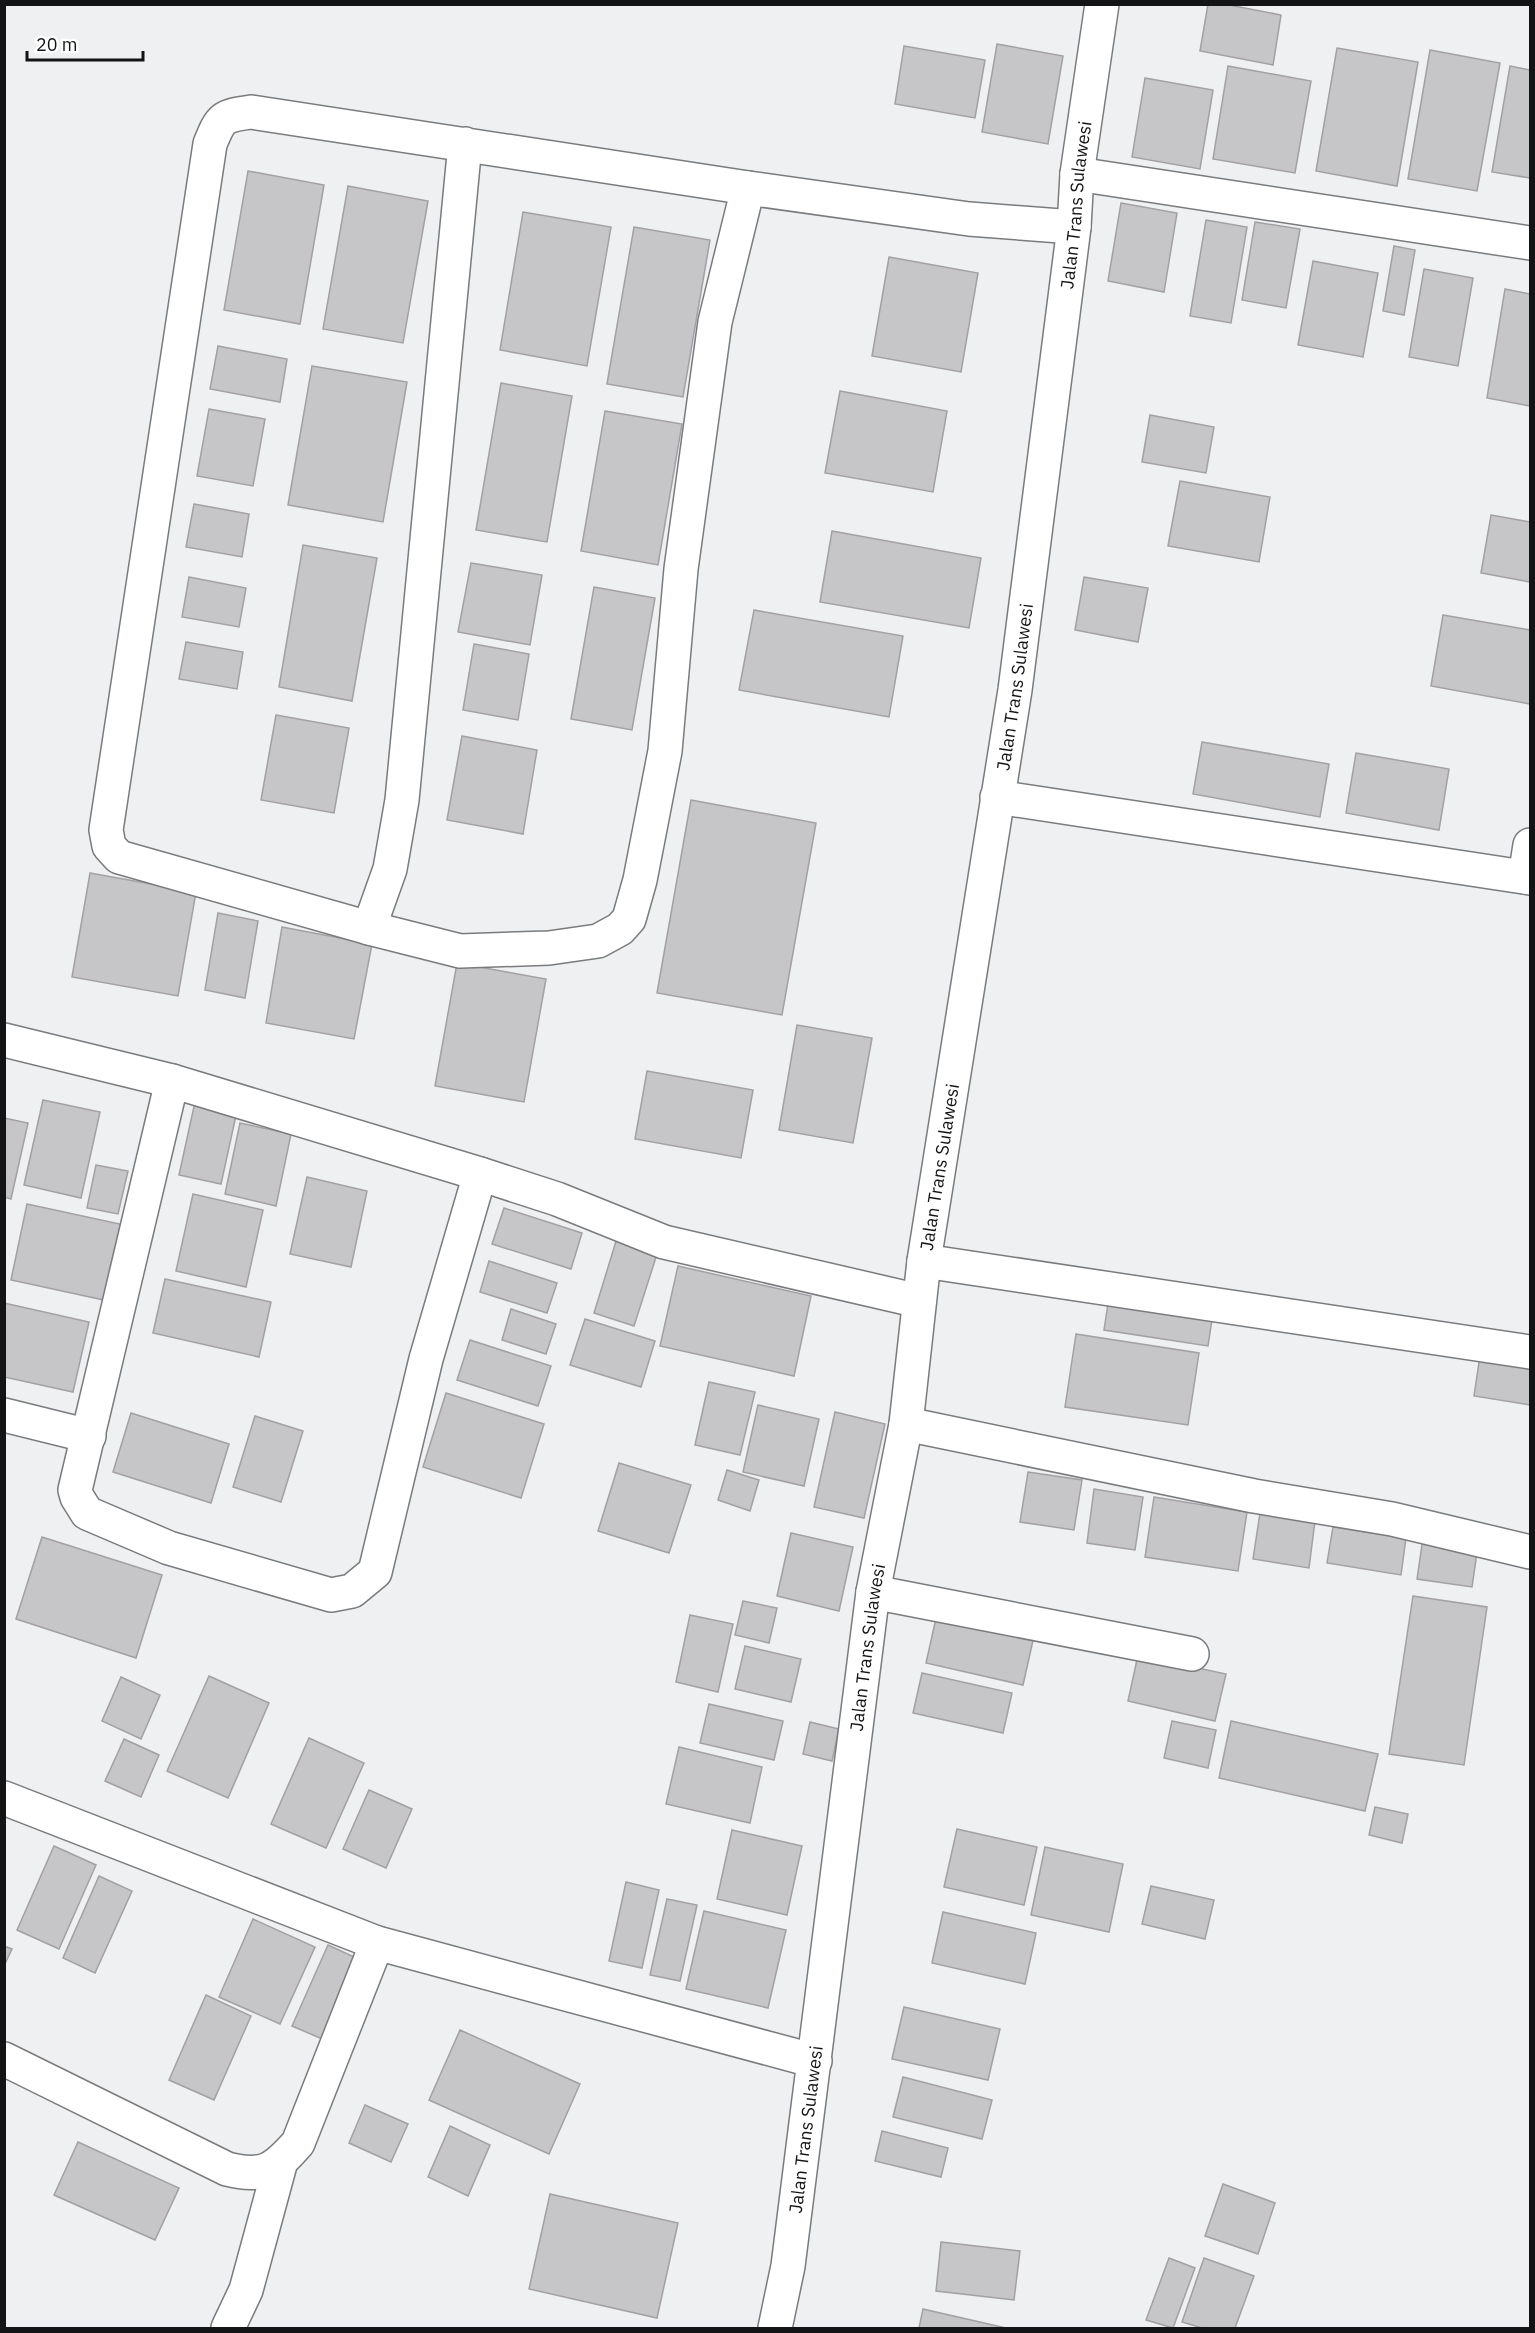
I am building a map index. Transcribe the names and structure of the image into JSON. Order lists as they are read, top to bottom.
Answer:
{
  "streets": {
    "main road": ["Jalan Trans Sulawesi"]
  },
  "scale_bar": "20 m"
}
